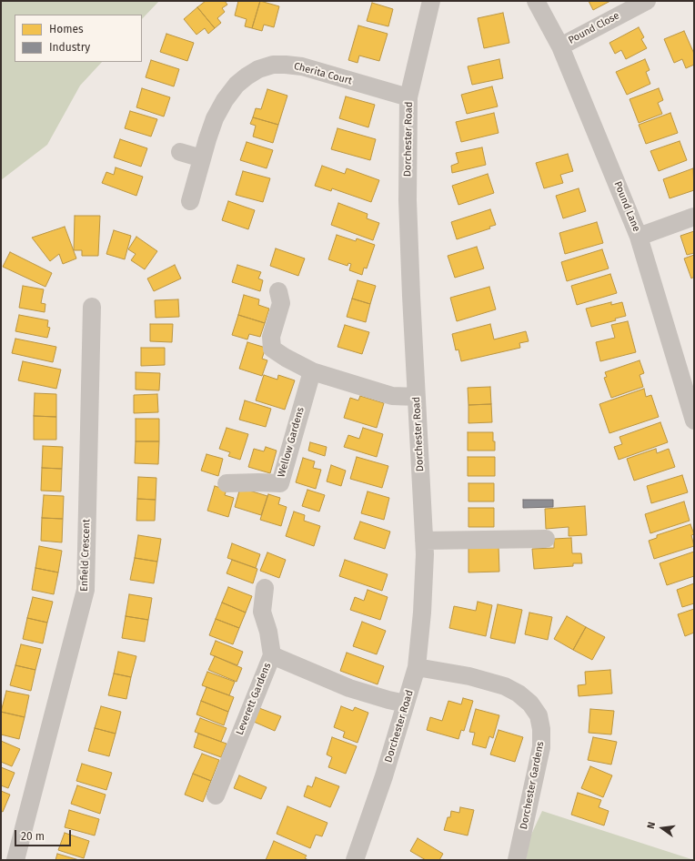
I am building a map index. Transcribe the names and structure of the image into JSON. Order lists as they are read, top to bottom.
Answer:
{
  "streets": {
    "street": [
      "Pound Close",
      "Cherita Court",
      "Dorchester Road",
      "Pound Lane",
      "Wellow Gardens",
      "Enfield Crescent",
      "Leverett Gardens",
      "Dorchester Gardens"
    ]
  },
  "crossings": [
    ["Pound Close", "Pound Lane"],
    ["Cherita Court", "Dorchester Road"],
    ["Dorchester Road", "Leverett Gardens"],
    ["Dorchester Road", "Dorchester Gardens"]
  ],
  "legend": ["Homes", "Industry"],
  "scale_bar": "20 m",
  "north": "left"
}
